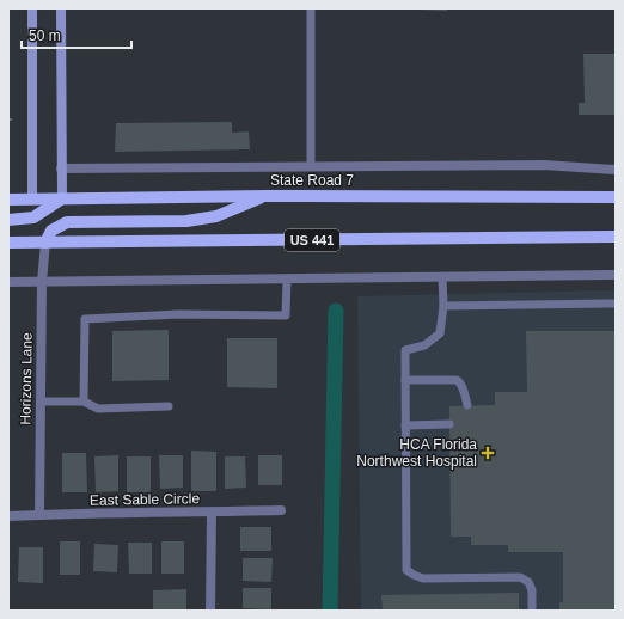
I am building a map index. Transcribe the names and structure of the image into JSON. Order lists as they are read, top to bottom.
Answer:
{
  "streets": {
    "main road": ["State Road 7", "US 441"],
    "street": ["Horizons Lane", "East Sable Circle"]
  },
  "crossings": [
    ["US 441", "Horizons Lane"],
    ["Horizons Lane", "East Sable Circle"]
  ],
  "places": {
    "health": ["HCA Florida Northwest Hospital"]
  },
  "scale_bar": "50 m"
}
